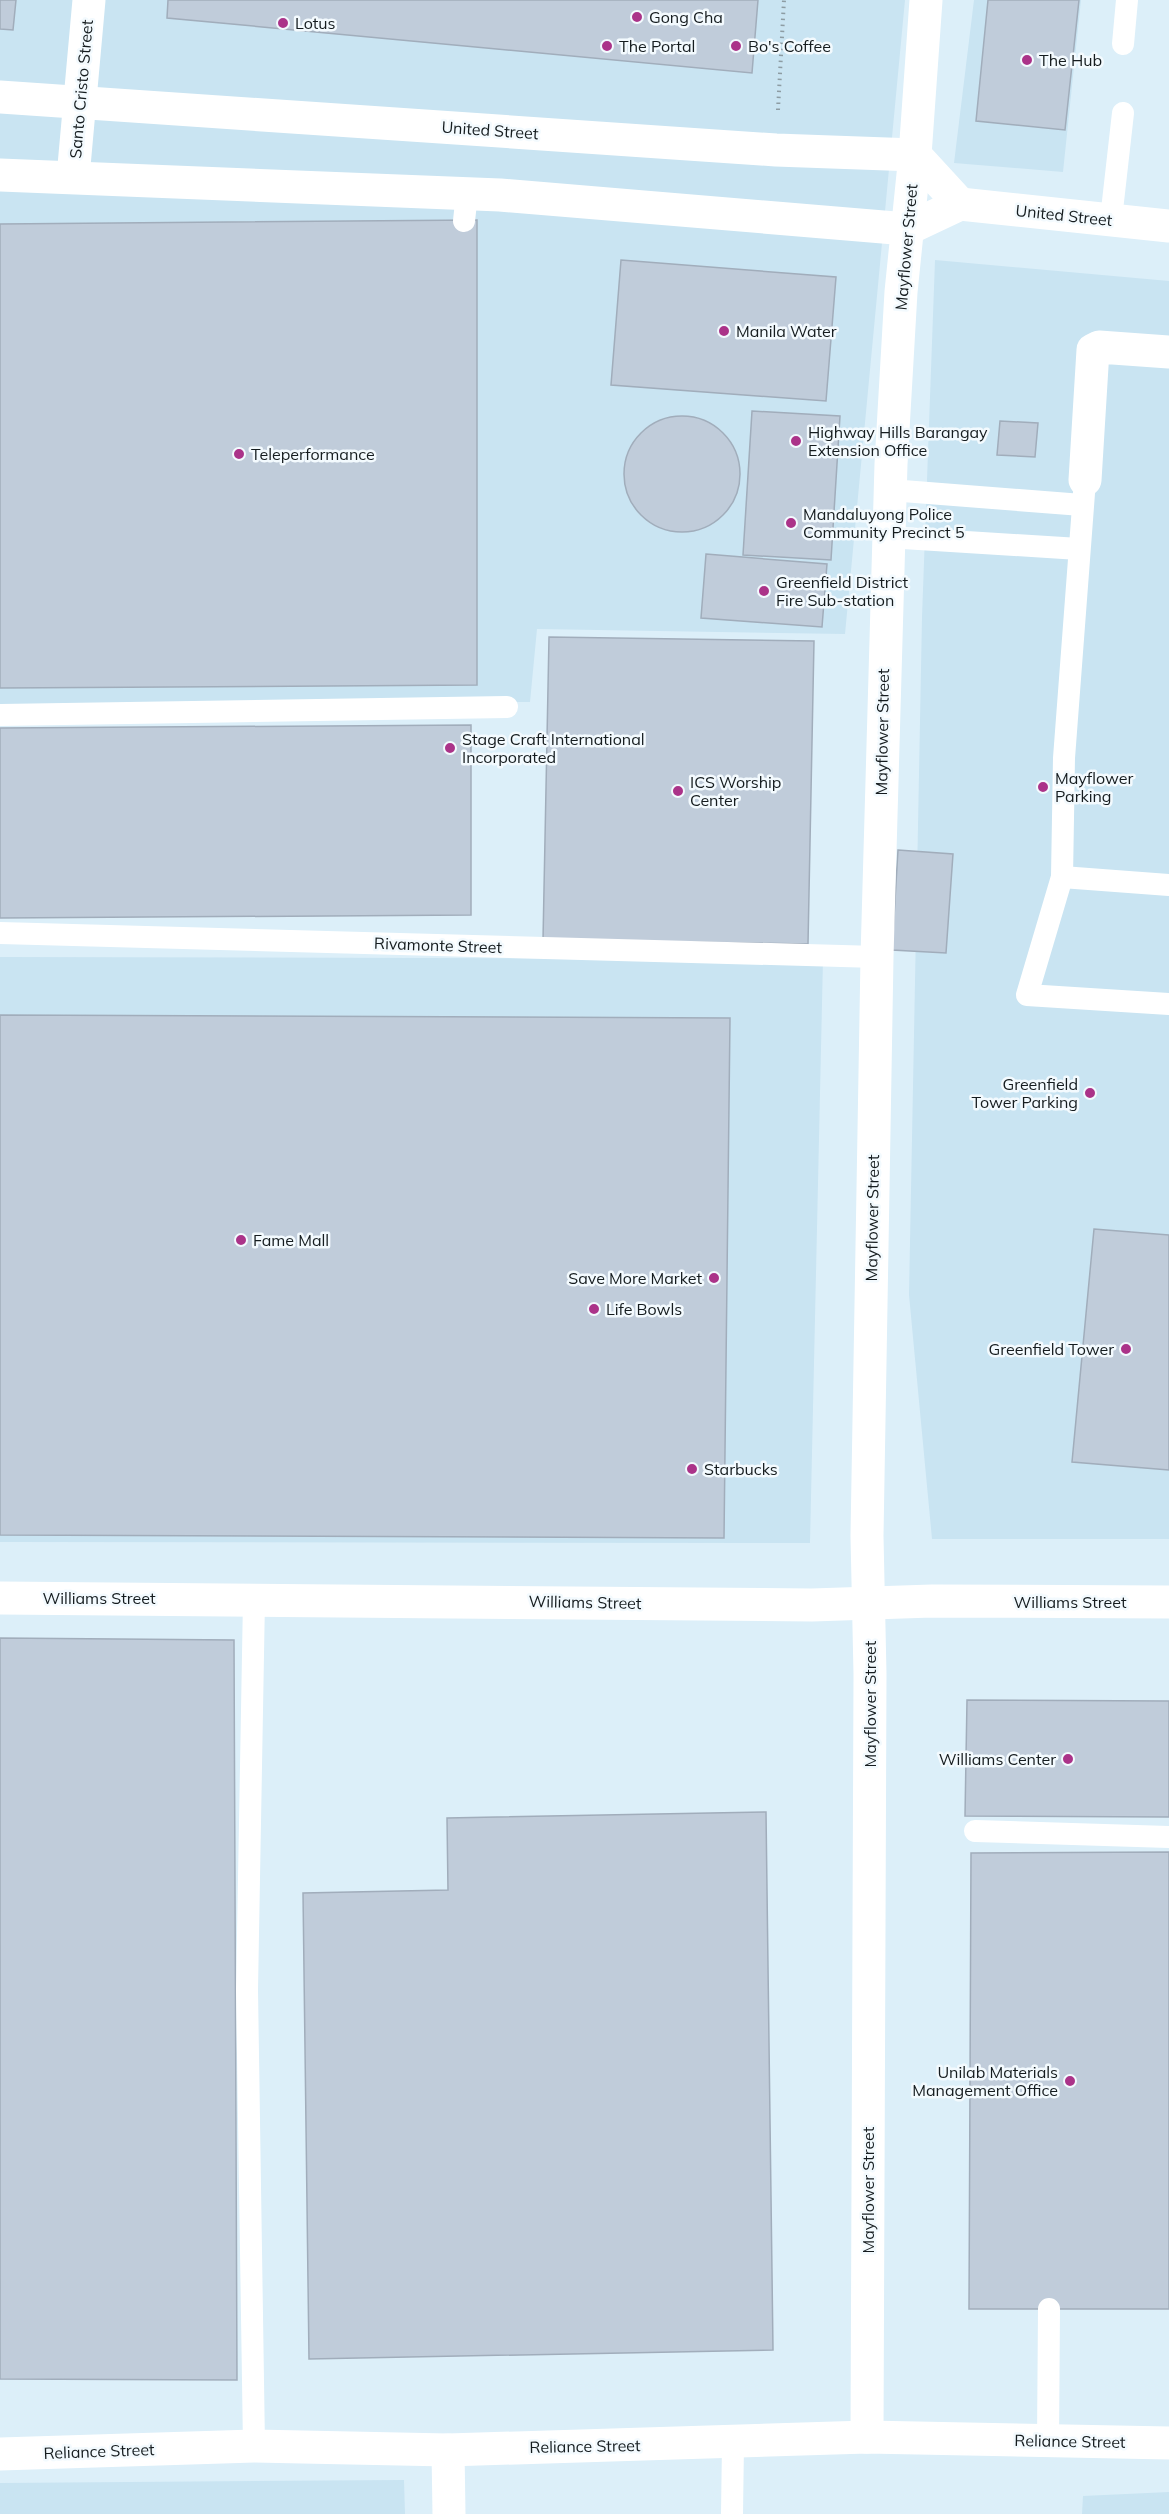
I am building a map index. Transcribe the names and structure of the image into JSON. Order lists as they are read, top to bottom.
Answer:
{
  "streets": {
    "street": [
      "Santo Cristo Street",
      "United Street",
      "Mayflower Street",
      "Williams Street",
      "Reliance Street"
    ],
    "lane": ["Rivamonte Street"]
  },
  "crossings": [
    ["Santo Cristo Street", "United Street"],
    ["United Street", "Mayflower Street"],
    ["Mayflower Street", "Rivamonte Street"],
    ["Mayflower Street", "Williams Street"],
    ["Mayflower Street", "Reliance Street"]
  ],
  "places": [
    "Gong Cha",
    "Lotus",
    "The Portal",
    "Bo's Coffee",
    "The Hub",
    "Manila Water",
    "Highway Hills Barangay Extension Office",
    "Teleperformance",
    "Mandaluyong Police Community Precinct 5",
    "Greenfield District Fire Sub-station",
    "Stage Craft International Incorporated",
    "Mayflower Parking",
    "ICS Worship Center",
    "Greenfield Tower Parking",
    "Fame Mall",
    "Save More Market",
    "Life Bowls",
    "Greenfield Tower",
    "Starbucks",
    "Williams Center",
    "Unilab Materials Management Office"
  ]
}
